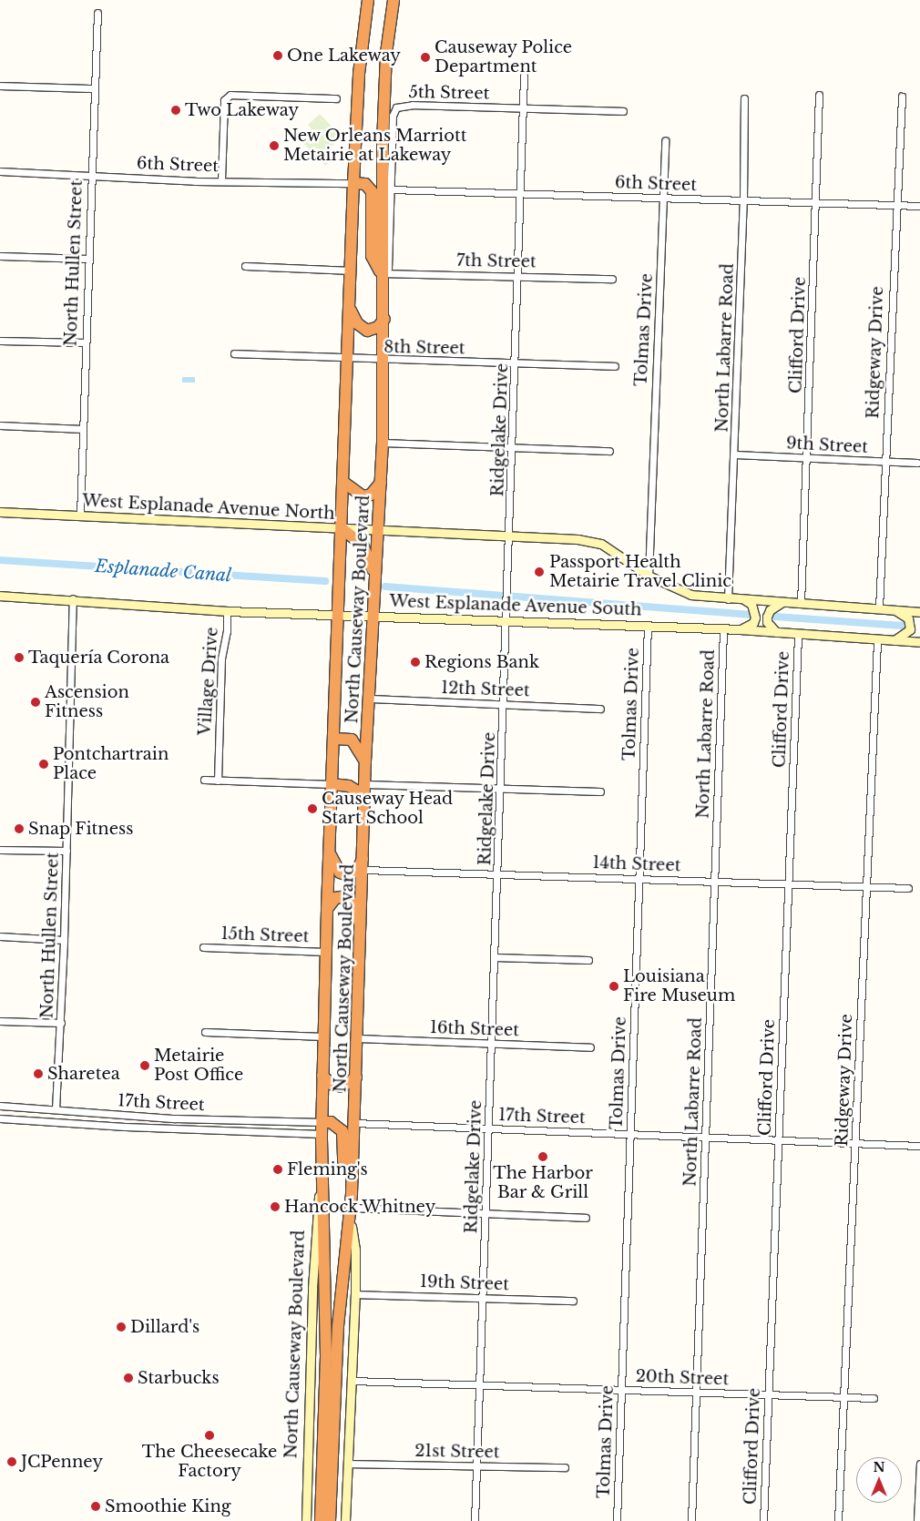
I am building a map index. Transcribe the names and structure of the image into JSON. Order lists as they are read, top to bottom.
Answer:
{
  "streets": {
    "highway": ["North Causeway Boulevard"],
    "main road": ["West Esplanade Avenue North", "West Esplanade Avenue South"],
    "street": [
      "5th Street",
      "6th Street",
      "7th Street",
      "North Hullen Street",
      "Tolmas Drive",
      "Clifford Drive",
      "8th Street",
      "North Labarre Road",
      "Ridgeway Drive",
      "Ridgelake Drive",
      "9th Street",
      "Village Drive",
      "12th Street",
      "14th Street",
      "15th Street",
      "16th Street",
      "17th Street",
      "19th Street",
      "20th Street",
      "21st Street"
    ]
  },
  "crossings": [
    ["5th Street", "6th Street"],
    ["5th Street", "7th Street"],
    ["5th Street", "Ridgelake Drive"],
    ["5th Street", "North Causeway Boulevard"],
    ["6th Street", "North Hullen Street"],
    ["6th Street", "Tolmas Drive"],
    ["6th Street", "Clifford Drive"],
    ["6th Street", "North Labarre Road"],
    ["6th Street", "Ridgeway Drive"],
    ["6th Street", "Ridgelake Drive"],
    ["6th Street", "North Causeway Boulevard"],
    ["7th Street", "Ridgelake Drive"],
    ["7th Street", "North Causeway Boulevard"],
    ["North Hullen Street", "West Esplanade Avenue North"],
    ["North Hullen Street", "West Esplanade Avenue South"],
    ["North Hullen Street", "17th Street"],
    ["Tolmas Drive", "West Esplanade Avenue North"],
    ["Tolmas Drive", "West Esplanade Avenue South"],
    ["Tolmas Drive", "14th Street"],
    ["Tolmas Drive", "17th Street"],
    ["Tolmas Drive", "20th Street"],
    ["Clifford Drive", "9th Street"],
    ["Clifford Drive", "West Esplanade Avenue North"],
    ["Clifford Drive", "West Esplanade Avenue South"],
    ["Clifford Drive", "14th Street"],
    ["Clifford Drive", "17th Street"],
    ["Clifford Drive", "20th Street"],
    ["8th Street", "Ridgelake Drive"],
    ["8th Street", "North Causeway Boulevard"],
    ["North Labarre Road", "9th Street"],
    ["North Labarre Road", "West Esplanade Avenue North"],
    ["North Labarre Road", "West Esplanade Avenue South"],
    ["North Labarre Road", "14th Street"],
    ["North Labarre Road", "17th Street"],
    ["North Labarre Road", "20th Street"],
    ["Ridgeway Drive", "9th Street"],
    ["Ridgeway Drive", "West Esplanade Avenue North"],
    ["Ridgeway Drive", "West Esplanade Avenue South"],
    ["Ridgeway Drive", "14th Street"],
    ["Ridgeway Drive", "17th Street"],
    ["Ridgeway Drive", "20th Street"],
    ["Ridgelake Drive", "West Esplanade Avenue North"],
    ["Ridgelake Drive", "West Esplanade Avenue South"],
    ["Ridgelake Drive", "12th Street"],
    ["Ridgelake Drive", "14th Street"],
    ["Ridgelake Drive", "16th Street"],
    ["Ridgelake Drive", "17th Street"],
    ["Ridgelake Drive", "19th Street"],
    ["Ridgelake Drive", "20th Street"],
    ["Ridgelake Drive", "21st Street"],
    ["West Esplanade Avenue North", "North Causeway Boulevard"],
    ["West Esplanade Avenue South", "North Causeway Boulevard"],
    ["West Esplanade Avenue South", "Village Drive"],
    ["North Causeway Boulevard", "12th Street"],
    ["North Causeway Boulevard", "14th Street"],
    ["North Causeway Boulevard", "15th Street"],
    ["North Causeway Boulevard", "16th Street"],
    ["North Causeway Boulevard", "17th Street"],
    ["North Causeway Boulevard", "19th Street"],
    ["North Causeway Boulevard", "20th Street"],
    ["North Causeway Boulevard", "21st Street"]
  ],
  "water": ["Esplanade Canal"],
  "places": [
    "One Lakeway",
    "Causeway Police Department",
    "Two Lakeway",
    "New Orleans Marriott Metairie at Lakeway",
    "Passport Health Metairie Travel Clinic",
    "Taquería Corona",
    "Regions Bank",
    "Ascension Fitness",
    "Pontchartrain Place",
    "Causeway Head Start School",
    "Snap Fitness",
    "Louisiana Fire Museum",
    "Metairie Post Office",
    "Sharetea",
    "The Harbor Bar & Grill",
    "Fleming's",
    "Hancock Whitney",
    "Dillard's",
    "Starbucks",
    "The Cheesecake Factory",
    "JCPenney",
    "Smoothie King"
  ],
  "north": "top"
}
